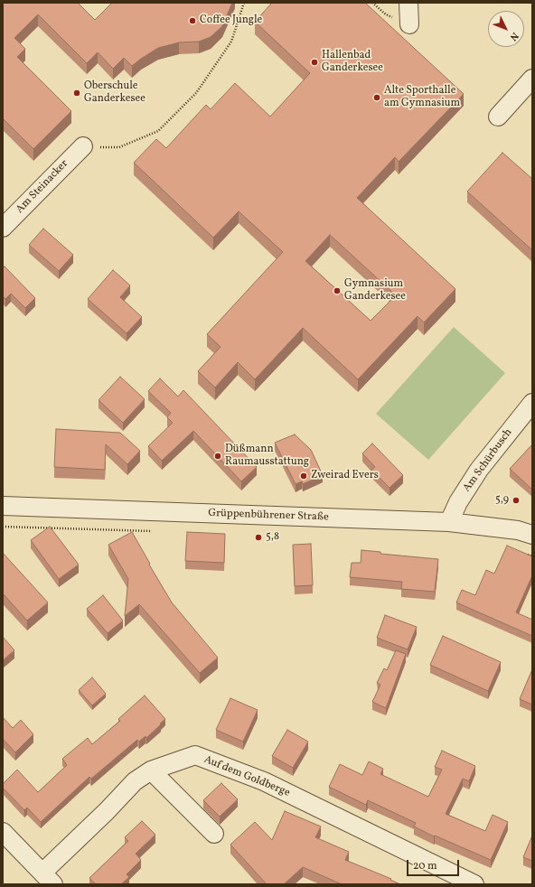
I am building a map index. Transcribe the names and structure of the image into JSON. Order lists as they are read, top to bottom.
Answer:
{
  "streets": {
    "street": [
      "Am Steinacker",
      "Am Schürbusch",
      "Grüppenbührener Straße",
      "Auf dem Goldberge"
    ]
  },
  "crossings": [
    ["Am Schürbusch", "Grüppenbührener Straße"]
  ],
  "places": [
    "Coffee Jungle",
    "Hallenbad Ganderkesee",
    "Oberschule Ganderkesee",
    "Alte Sporthalle am Gymnasium",
    "Gymnasium Ganderkesee",
    "Düßmann Raumausstattung",
    "Zweirad Evers",
    "5,9",
    "5,8"
  ],
  "scale_bar": "20 m",
  "north": "bottom right"
}
